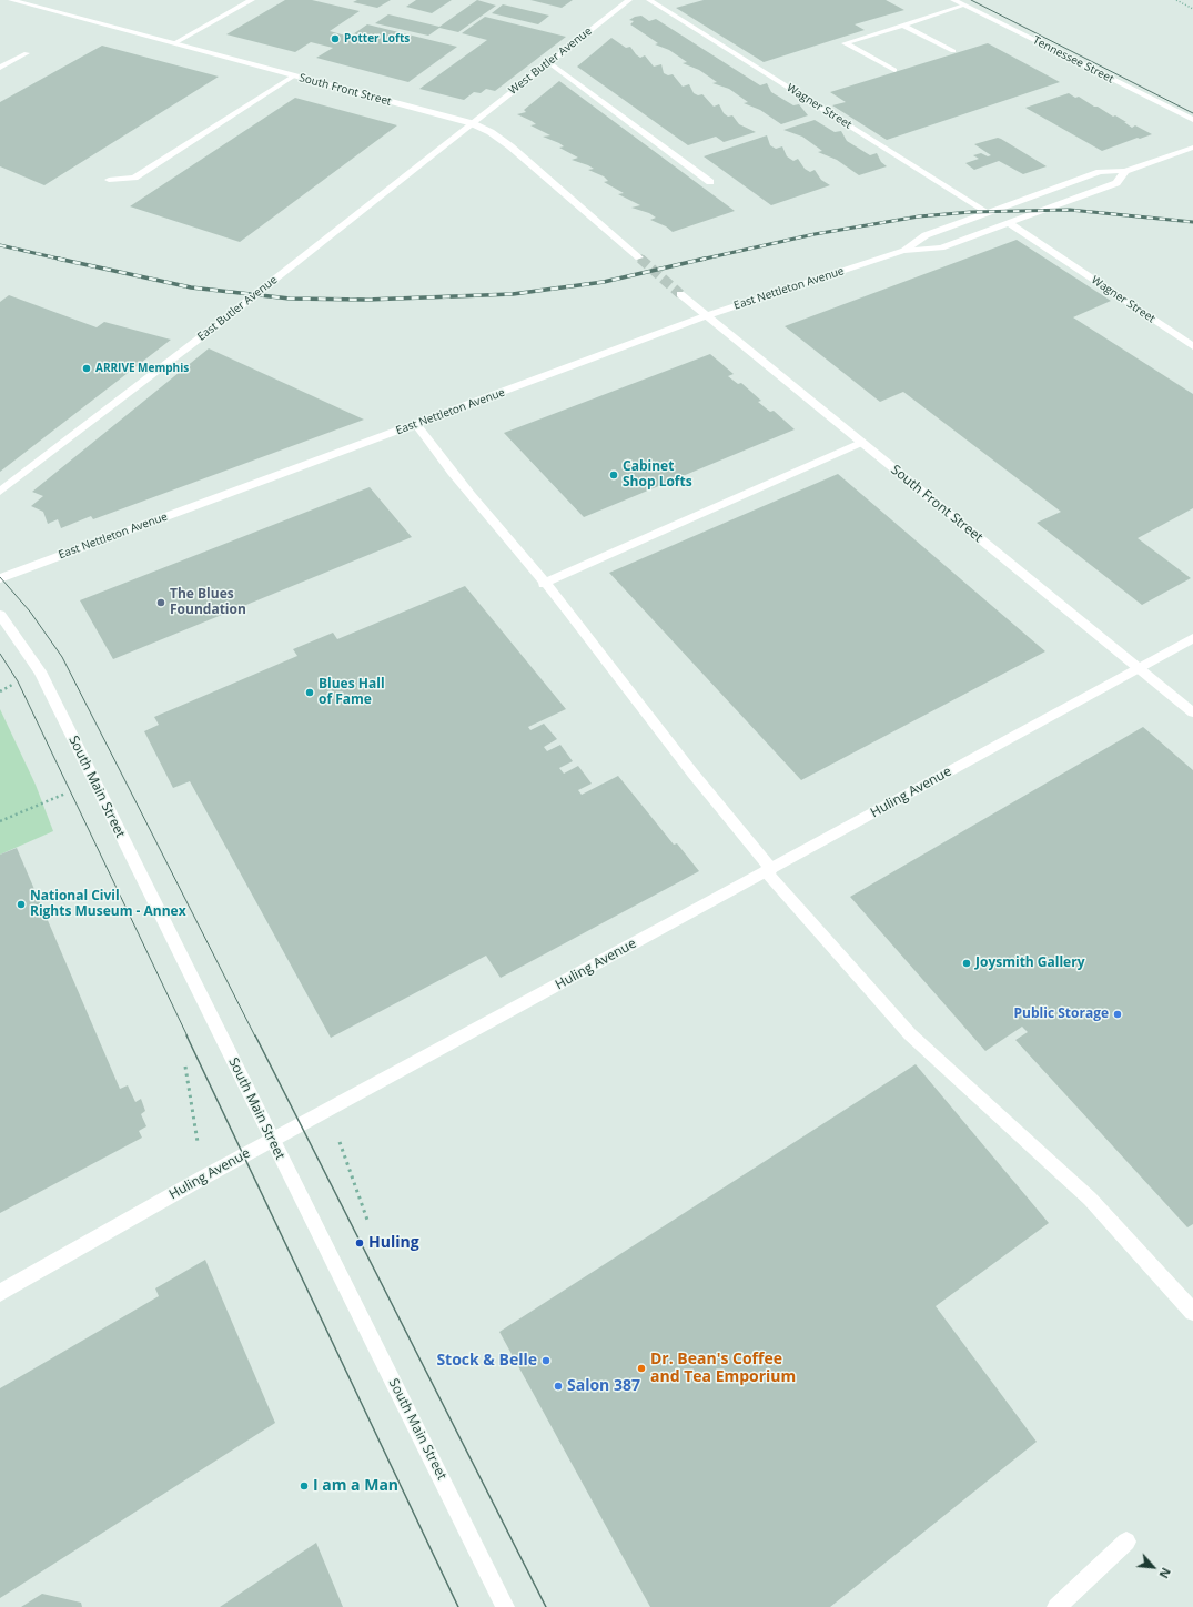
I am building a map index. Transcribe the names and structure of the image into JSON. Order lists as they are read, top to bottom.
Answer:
{
  "streets": {
    "street": [
      "Tennessee Street",
      "West Butler Avenue",
      "South Front Street",
      "Wagner Street",
      "East Nettleton Avenue",
      "East Butler Avenue",
      "South Main Street",
      "Huling Avenue"
    ]
  },
  "crossings": [
    ["West Butler Avenue", "South Front Street"],
    ["West Butler Avenue", "East Butler Avenue"],
    ["South Front Street", "East Nettleton Avenue"],
    ["South Front Street", "East Butler Avenue"],
    ["South Front Street", "Huling Avenue"],
    ["Wagner Street", "East Nettleton Avenue"],
    ["South Main Street", "Huling Avenue"]
  ],
  "places": [
    "Potter Lofts",
    "ARRIVE Memphis",
    "Cabinet Shop Lofts",
    "The Blues Foundation",
    "Blues Hall of Fame",
    "National Civil Rights Museum - Annex",
    "Joysmith Gallery",
    "Public Storage",
    "Huling",
    "Stock & Belle",
    "Dr. Bean's Coffee and Tea Emporium",
    "Salon 387",
    "I am a Man"
  ],
  "north": "bottom right"
}
